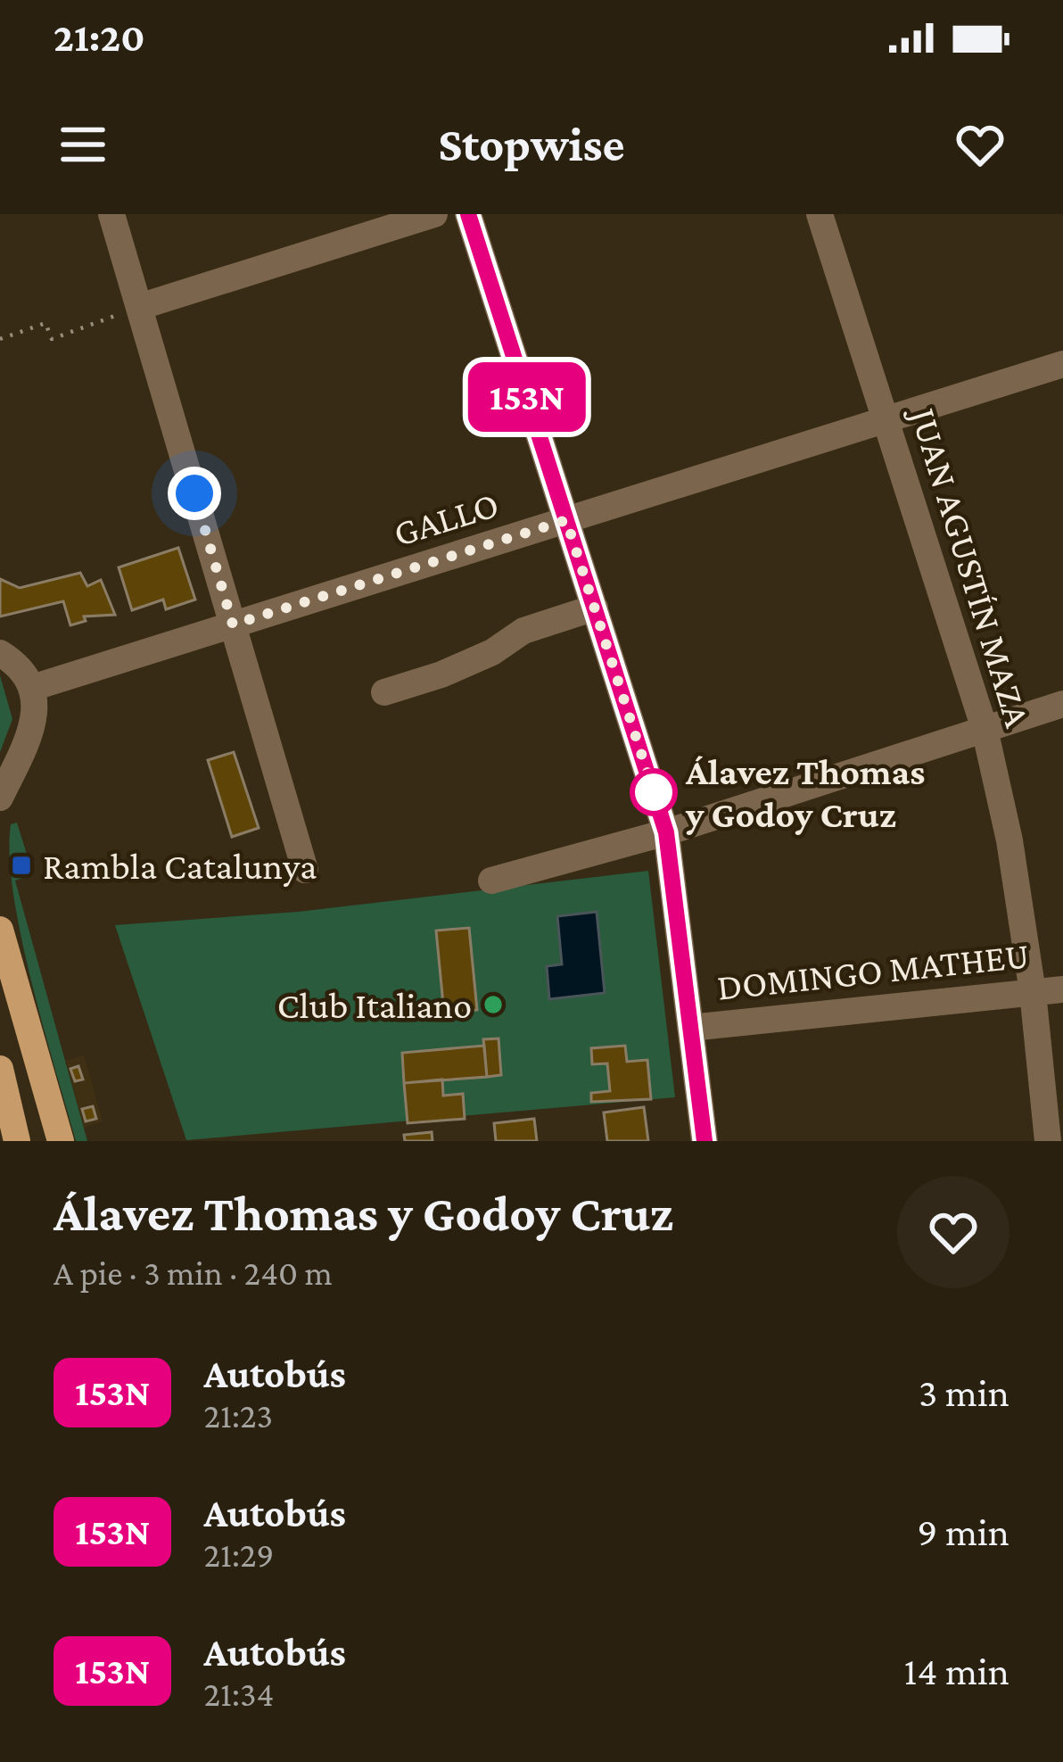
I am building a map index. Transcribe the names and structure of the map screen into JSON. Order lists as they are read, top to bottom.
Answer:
{
  "streets": {
    "street": ["GALLO", "JUAN AGUSTÍN MAZA", "DOMINGO MATHEU"]
  },
  "crossings": [
    ["GALLO", "JUAN AGUSTÍN MAZA"],
    ["JUAN AGUSTÍN MAZA", "DOMINGO MATHEU"]
  ],
  "places": {
    "other": ["Álavez Thomas y Godoy Cruz", "Club Italiano"],
    "transit": ["Rambla Catalunya"]
  },
  "lines": ["bus line 153N"],
  "page": {
    "status": "21:20",
    "header": "Stopwise",
    "on_map": "153N",
    "heading": ["Álavez Thomas y Godoy Cruz", "A pie · 3 min · 240 m"],
    "list": [
      {
        "mark": "153N",
        "name": "Autobús",
        "note": "21:23",
        "value": "3 min"
      },
      {
        "mark": "153N",
        "name": "Autobús",
        "note": "21:29",
        "value": "9 min"
      },
      {
        "mark": "153N",
        "name": "Autobús",
        "note": "21:34",
        "value": "14 min"
      }
    ]
  }
}
